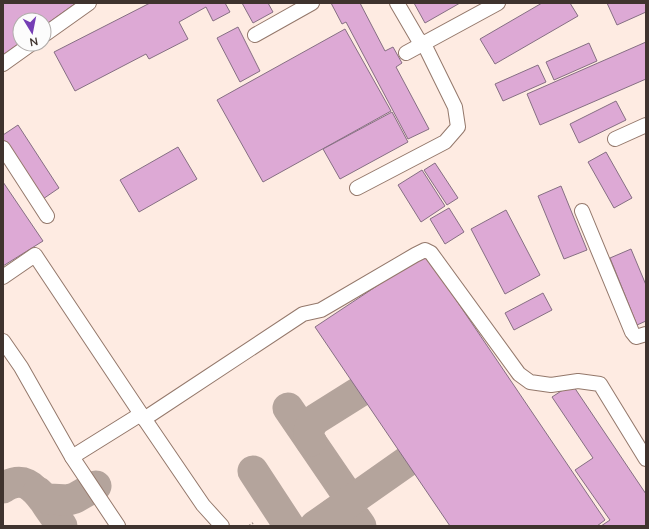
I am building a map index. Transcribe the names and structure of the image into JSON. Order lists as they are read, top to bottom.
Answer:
{
  "north": "bottom"
}
